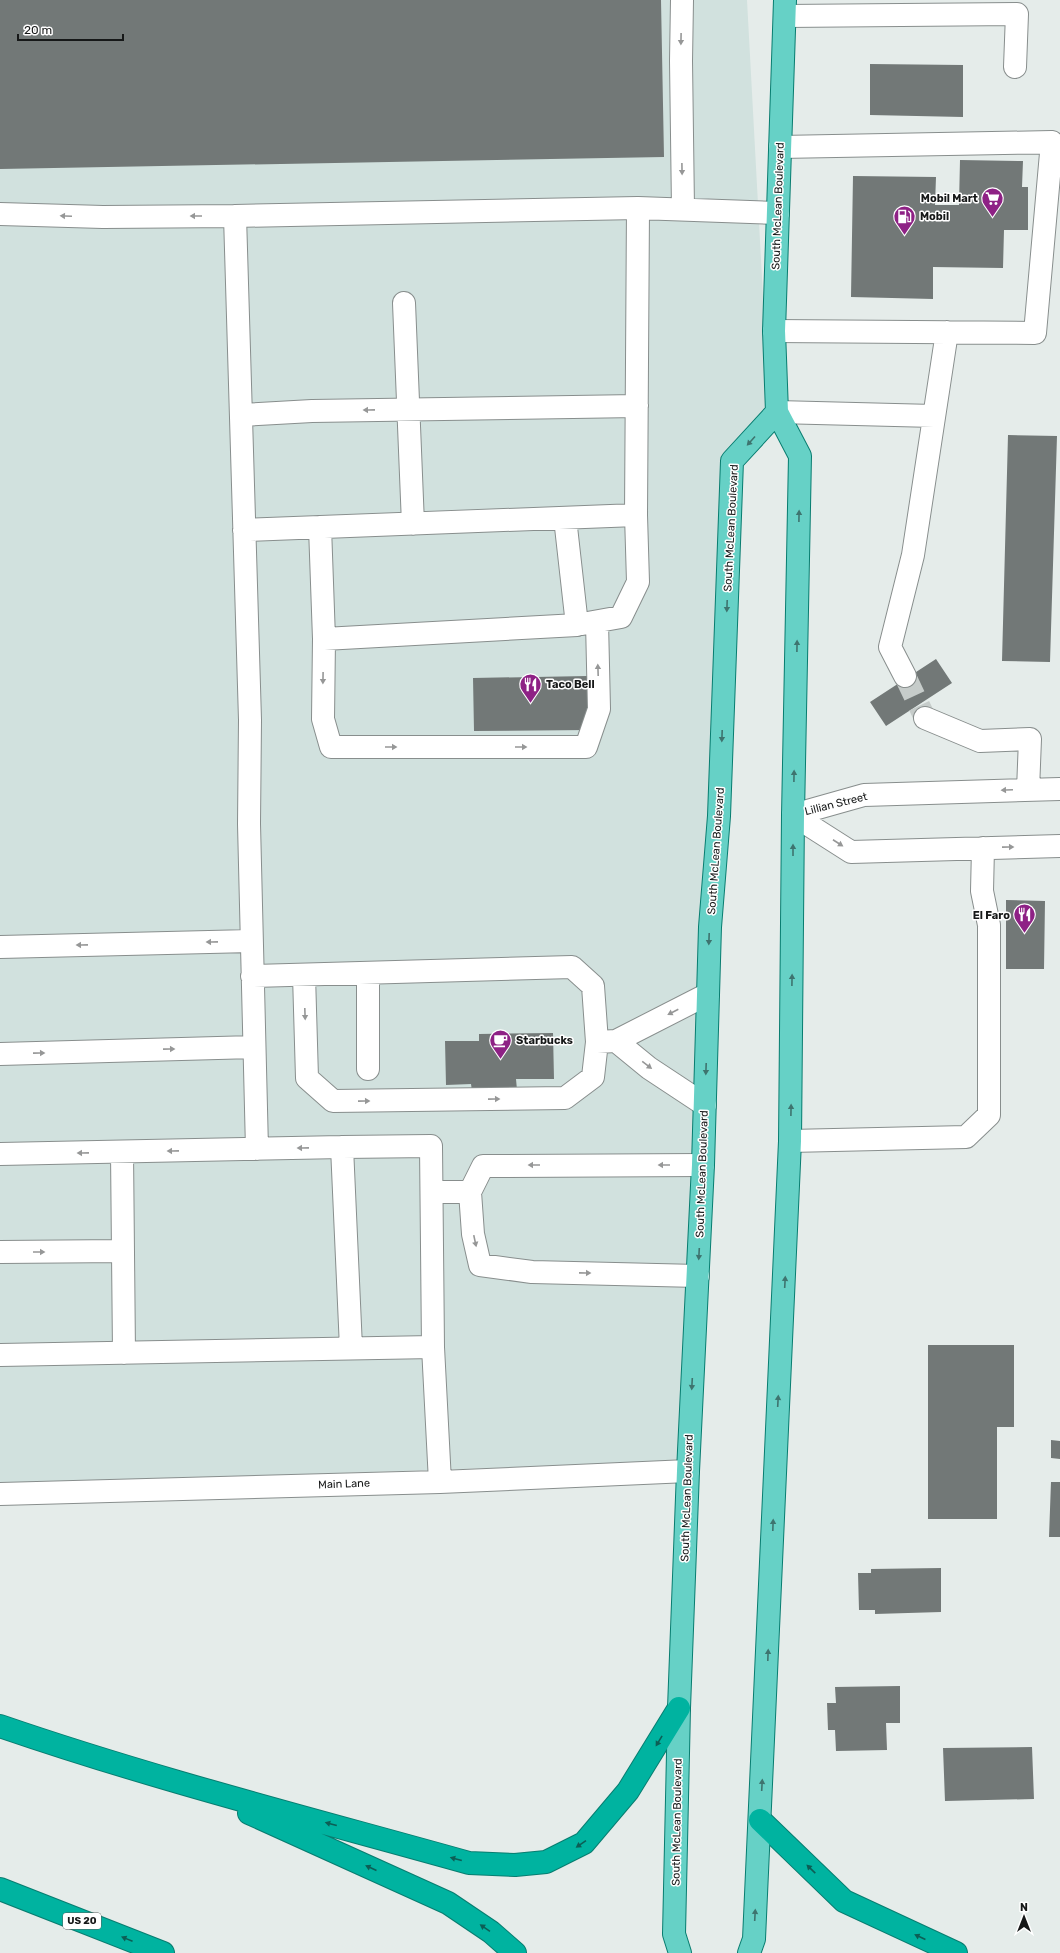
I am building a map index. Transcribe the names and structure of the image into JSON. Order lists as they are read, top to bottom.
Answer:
{
  "streets": {
    "highway": ["US 20"],
    "main road": ["South McLean Boulevard"],
    "street": ["Lillian Street", "Main Lane"]
  },
  "crossings": [
    ["South McLean Boulevard", "Lillian Street"],
    ["South McLean Boulevard", "Main Lane"]
  ],
  "places": {
    "supermarket": ["Mobil Mart"],
    "fuel station": ["Mobil"],
    "restaurant": ["Taco Bell", "El Faro"],
    "cafe": ["Starbucks"]
  },
  "scale_bar": "20 m",
  "north": "top"
}
